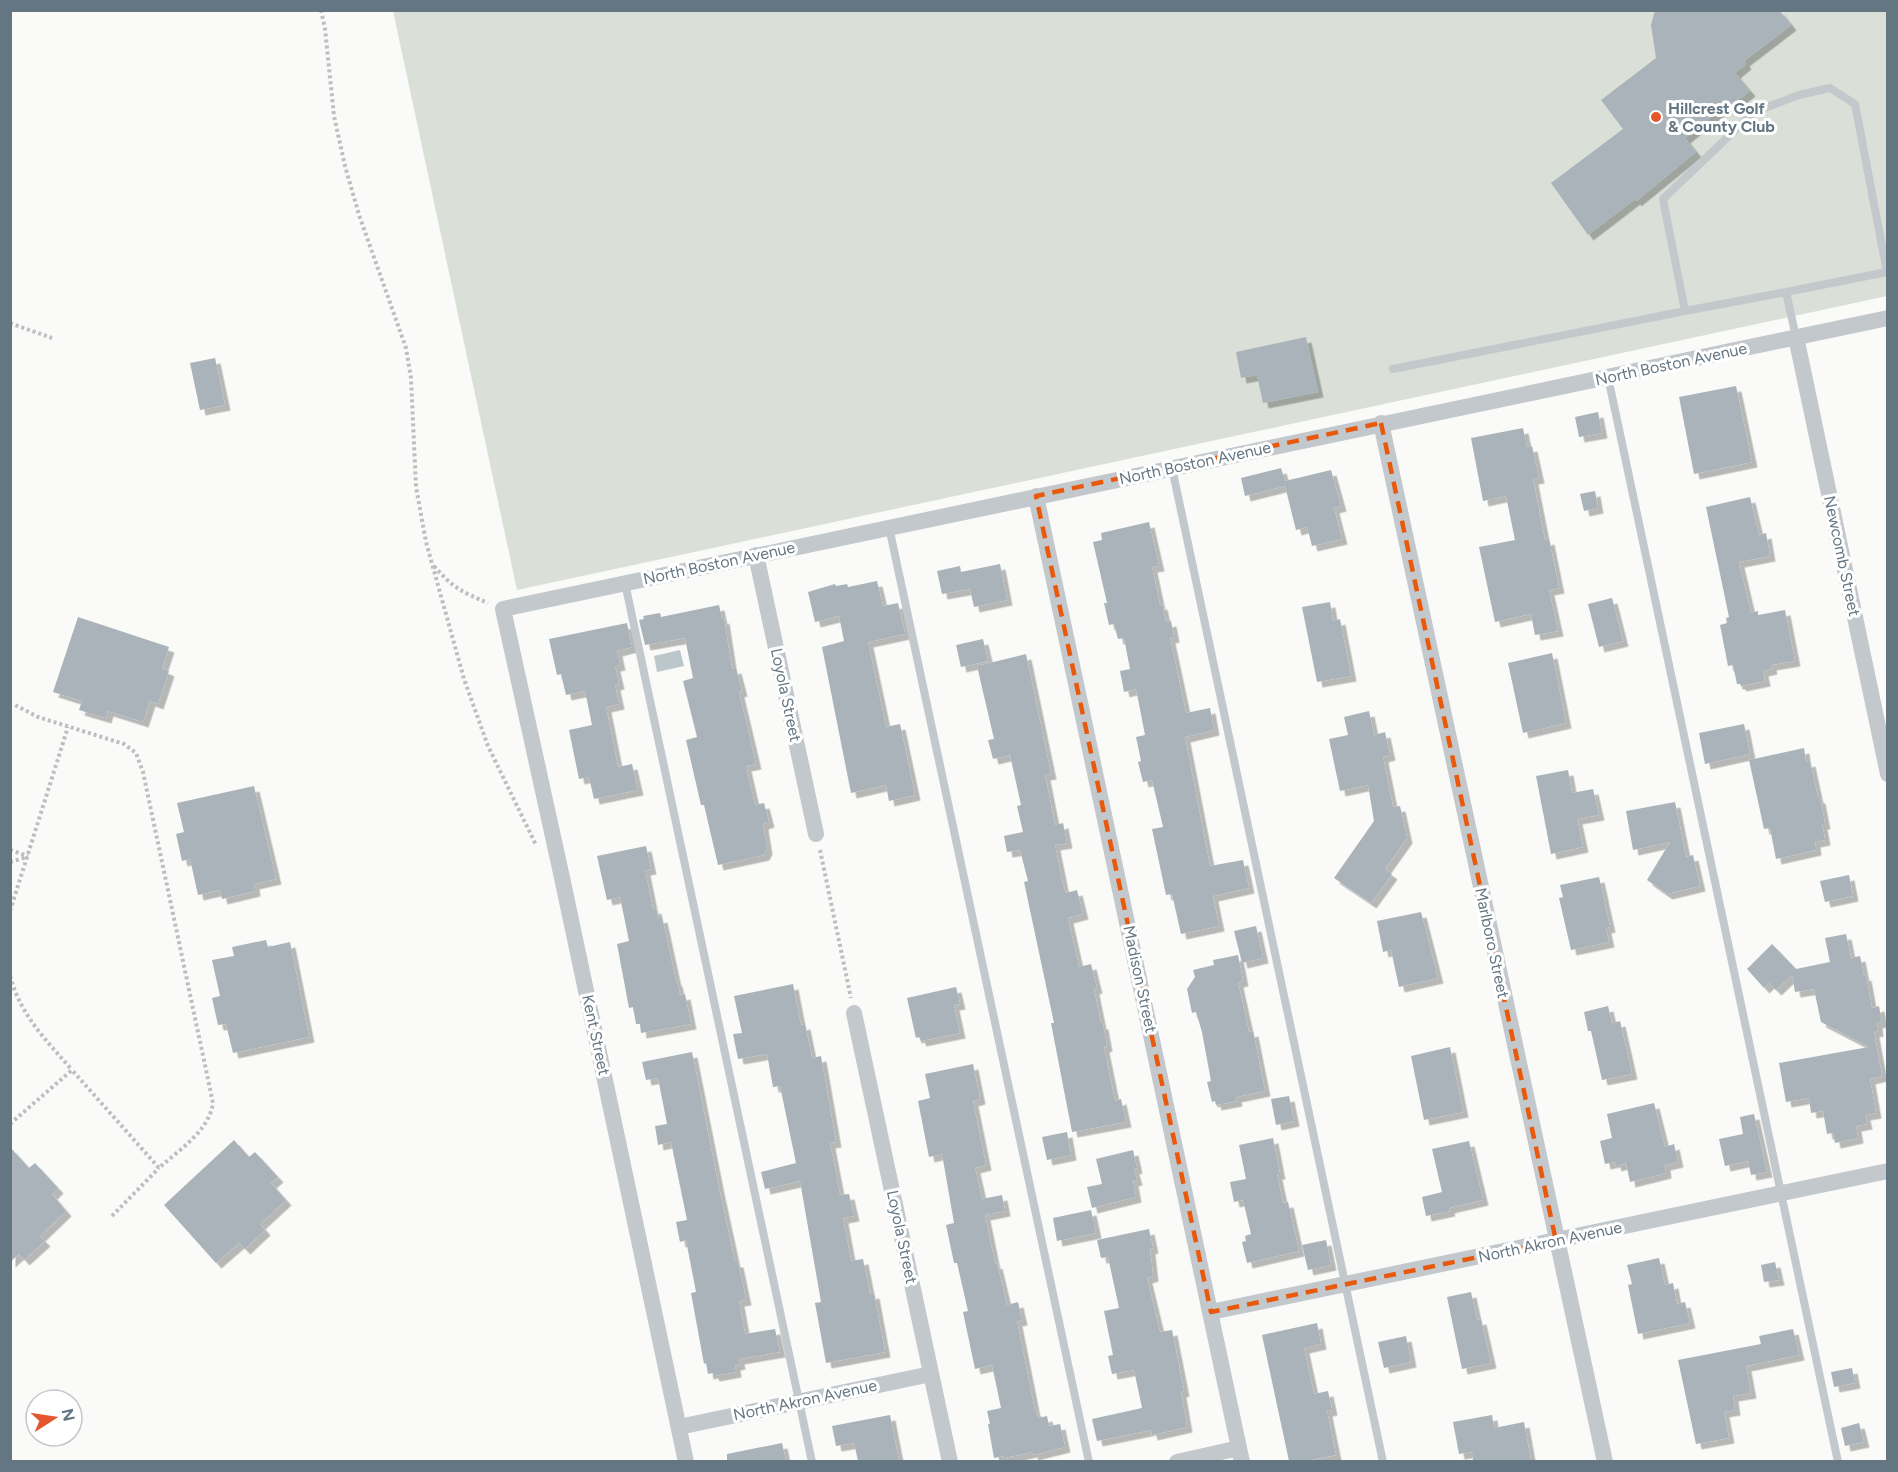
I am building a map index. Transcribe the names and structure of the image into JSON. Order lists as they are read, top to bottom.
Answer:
{
  "streets": {
    "street": [
      "North Boston Avenue",
      "Newcomb Street",
      "Loyola Street",
      "Marlboro Street",
      "Madison Street",
      "Kent Street",
      "North Akron Avenue"
    ]
  },
  "crossings": [
    ["North Boston Avenue", "Newcomb Street"],
    ["North Boston Avenue", "Loyola Street"],
    ["North Boston Avenue", "Marlboro Street"],
    ["North Boston Avenue", "Madison Street"],
    ["North Boston Avenue", "Kent Street"],
    ["Loyola Street", "North Akron Avenue"],
    ["Marlboro Street", "North Akron Avenue"],
    ["Madison Street", "North Akron Avenue"],
    ["Kent Street", "North Akron Avenue"]
  ],
  "places": ["Hillcrest Golf & County Club"],
  "north": "right"
}
